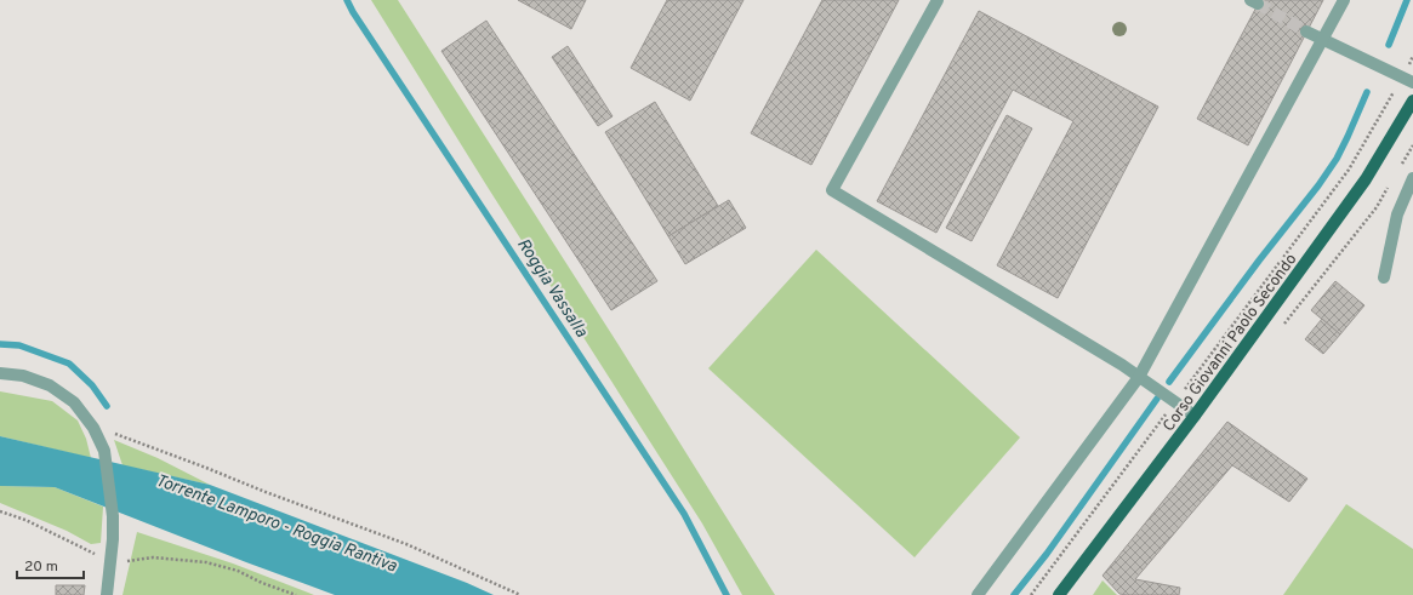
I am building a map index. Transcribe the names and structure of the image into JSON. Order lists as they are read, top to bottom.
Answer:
{
  "streets": {
    "main road": ["Corso Giovanni Paolo Secondo"]
  },
  "water": ["Roggia Vassalla", "Torrente Lamporo - Roggia Rantiva"],
  "scale_bar": "20 m"
}
